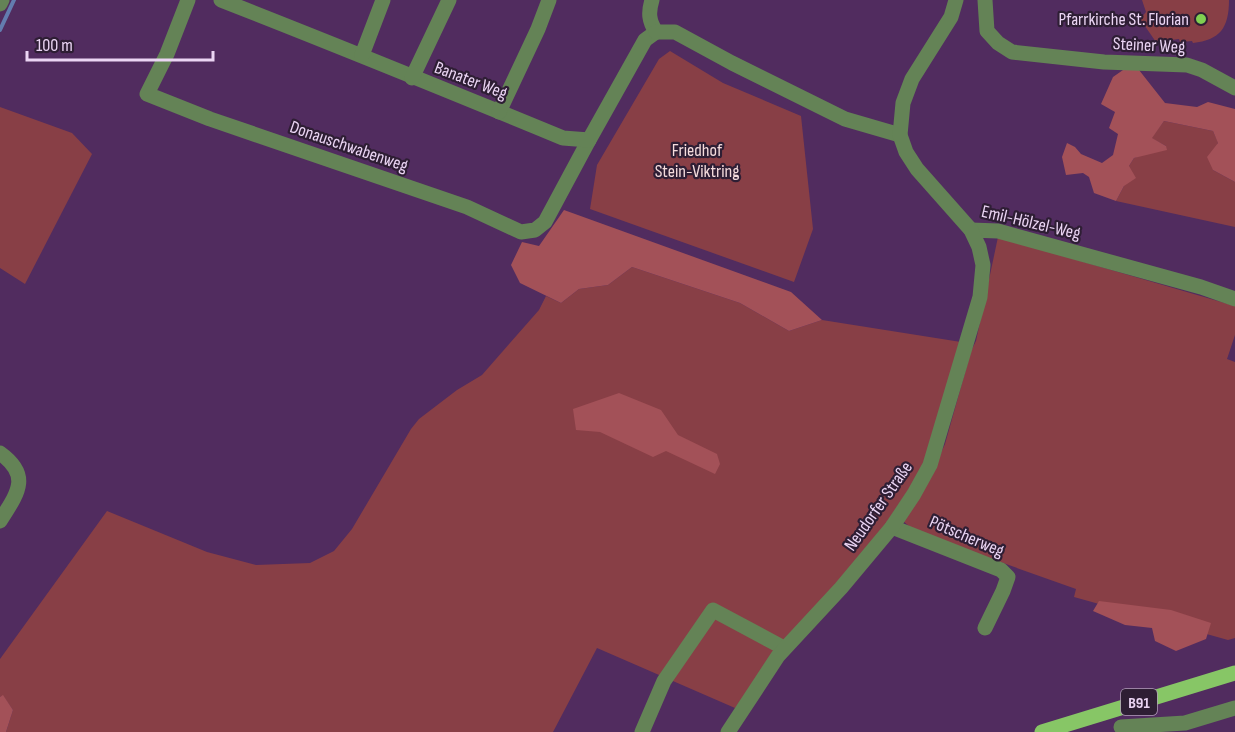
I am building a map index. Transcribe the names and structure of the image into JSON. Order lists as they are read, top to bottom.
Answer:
{
  "streets": {
    "main road": ["B91"],
    "street": [
      "Steiner Weg",
      "Banater Weg",
      "Donauschwabenweg",
      "Emil-Hölzel-Weg",
      "Neudorfer Straße",
      "Pötscherweg"
    ]
  },
  "crossings": [
    ["Banater Weg", "Donauschwabenweg"],
    ["Emil-Hölzel-Weg", "Neudorfer Straße"],
    ["Neudorfer Straße", "Pötscherweg"]
  ],
  "parks": ["Friedhof Stein-Viktring"],
  "places": ["Pfarrkirche St. Florian"],
  "scale_bar": "100 m"
}
